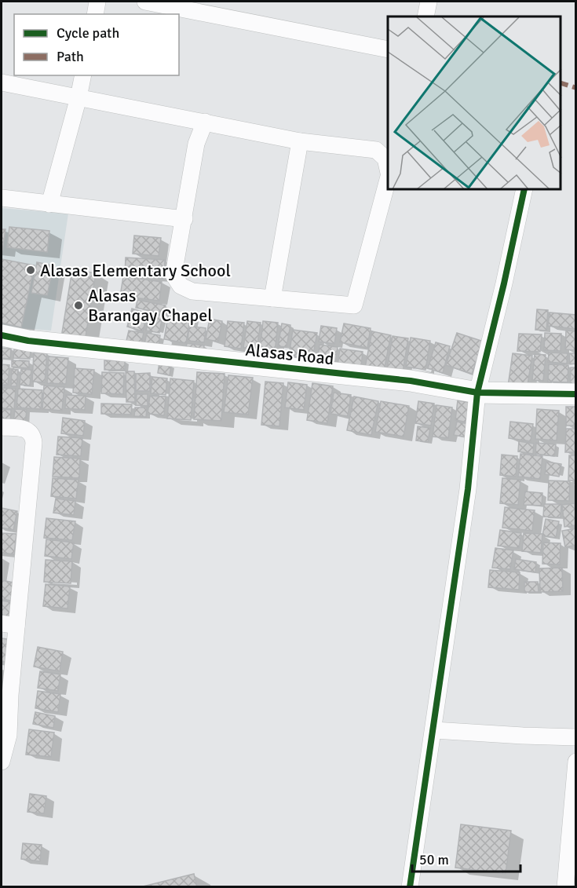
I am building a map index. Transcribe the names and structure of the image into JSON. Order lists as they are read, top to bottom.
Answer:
{
  "streets": {
    "street": ["Alasas Road"]
  },
  "places": ["Alasas Elementary School", "Alasas Barangay Chapel"],
  "legend": ["Cycle path", "Path"],
  "scale_bar": "50 m"
}
